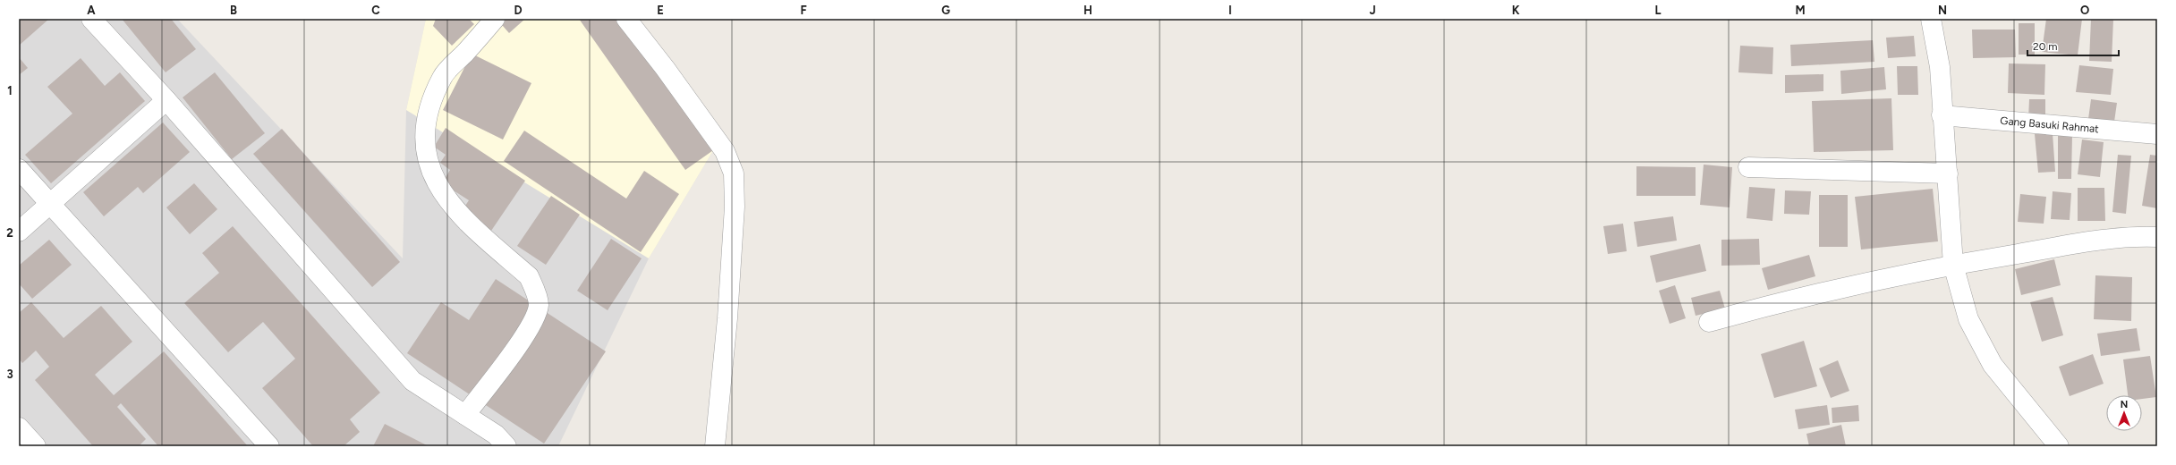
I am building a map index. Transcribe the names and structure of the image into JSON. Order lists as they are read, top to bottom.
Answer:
{
  "streets": {
    "street": ["Gang Basuki Rahmat"]
  },
  "scale_bar": "20 m",
  "north": "top",
  "grid": {
    "columns": [
      "A",
      "B",
      "C",
      "D",
      "E",
      "F",
      "G",
      "H",
      "I",
      "J",
      "K",
      "L",
      "M",
      "N",
      "O"
    ],
    "rows": ["1", "2", "3"]
  }
}
